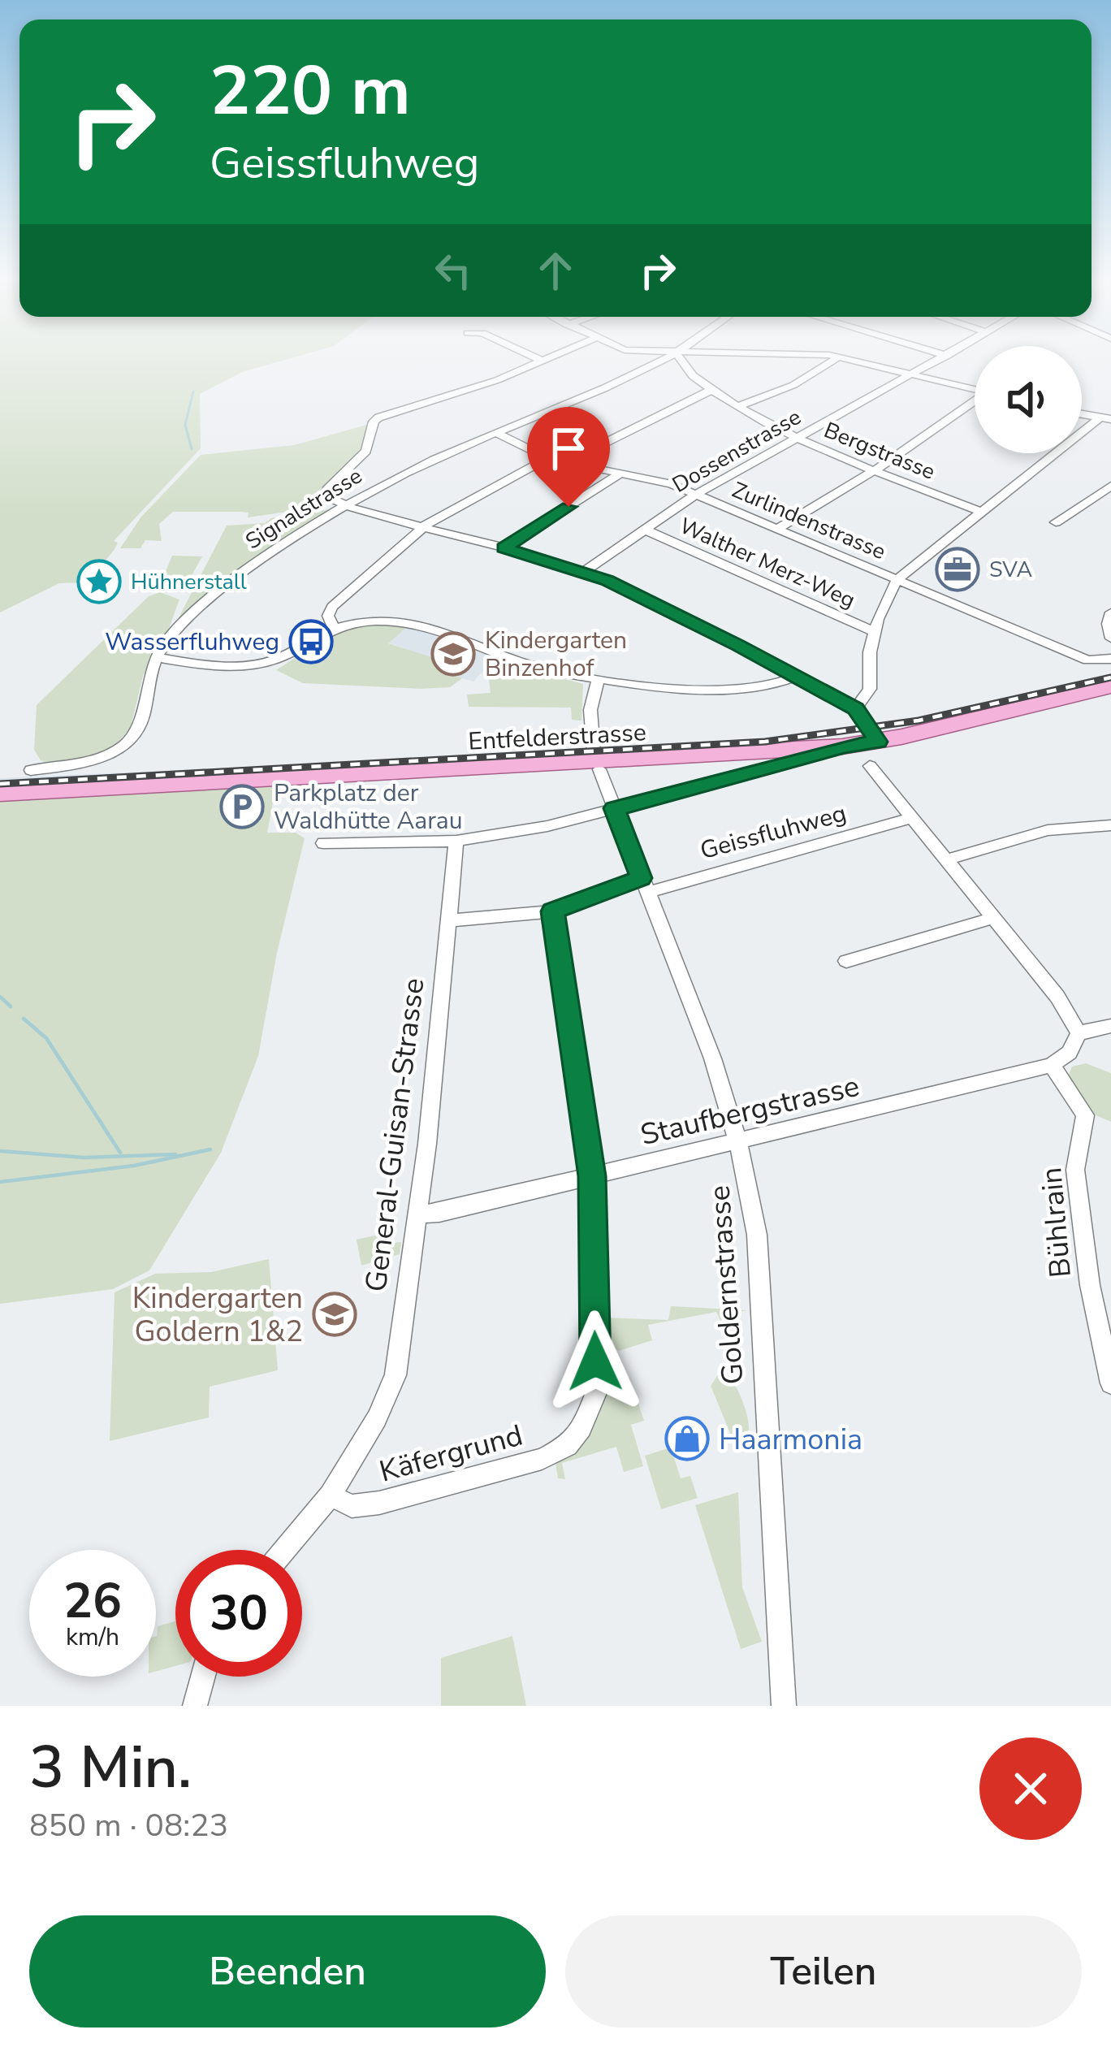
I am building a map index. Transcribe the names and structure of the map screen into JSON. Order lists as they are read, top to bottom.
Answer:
{
  "streets": {
    "main road": ["Entfelderstrasse"],
    "street": [
      "Dossenstrasse",
      "Bergstrasse",
      "Signalstrasse",
      "Zurlindenstrasse",
      "Walther Merz-Weg",
      "Geissfluhweg",
      "Staufbergstrasse",
      "General-Guisan-Strasse",
      "Bühlrain",
      "Goldernstrasse",
      "Käfergrund"
    ]
  },
  "crossings": [
    ["Dossenstrasse", "Bergstrasse"],
    ["Dossenstrasse", "Zurlindenstrasse"],
    ["Dossenstrasse", "Walther Merz-Weg"],
    ["Signalstrasse", "Zurlindenstrasse"],
    ["Geissfluhweg", "General-Guisan-Strasse"],
    ["Geissfluhweg", "Goldernstrasse"],
    ["Geissfluhweg", "Käfergrund"],
    ["Staufbergstrasse", "General-Guisan-Strasse"],
    ["Staufbergstrasse", "Bühlrain"],
    ["Staufbergstrasse", "Goldernstrasse"],
    ["Staufbergstrasse", "Käfergrund"],
    ["General-Guisan-Strasse", "Käfergrund"]
  ],
  "places": {
    "office": ["SVA"],
    "place": ["Hühnerstall"],
    "bus stop": ["Wasserfluhweg"],
    "school or university": ["Kindergarten Binzenhof", "Kindergarten Goldern 1&2"],
    "parking": ["Parkplatz der Waldhütte Aarau"],
    "shop": ["Haarmonia"]
  },
  "page": {
    "turn": ["220 m", "Geissfluhweg"],
    "speed": "26 km/h",
    "limit": "30",
    "heading": ["3 Min.", "850 m · 08:23"],
    "buttons": ["Beenden", "Teilen"]
  }
}
